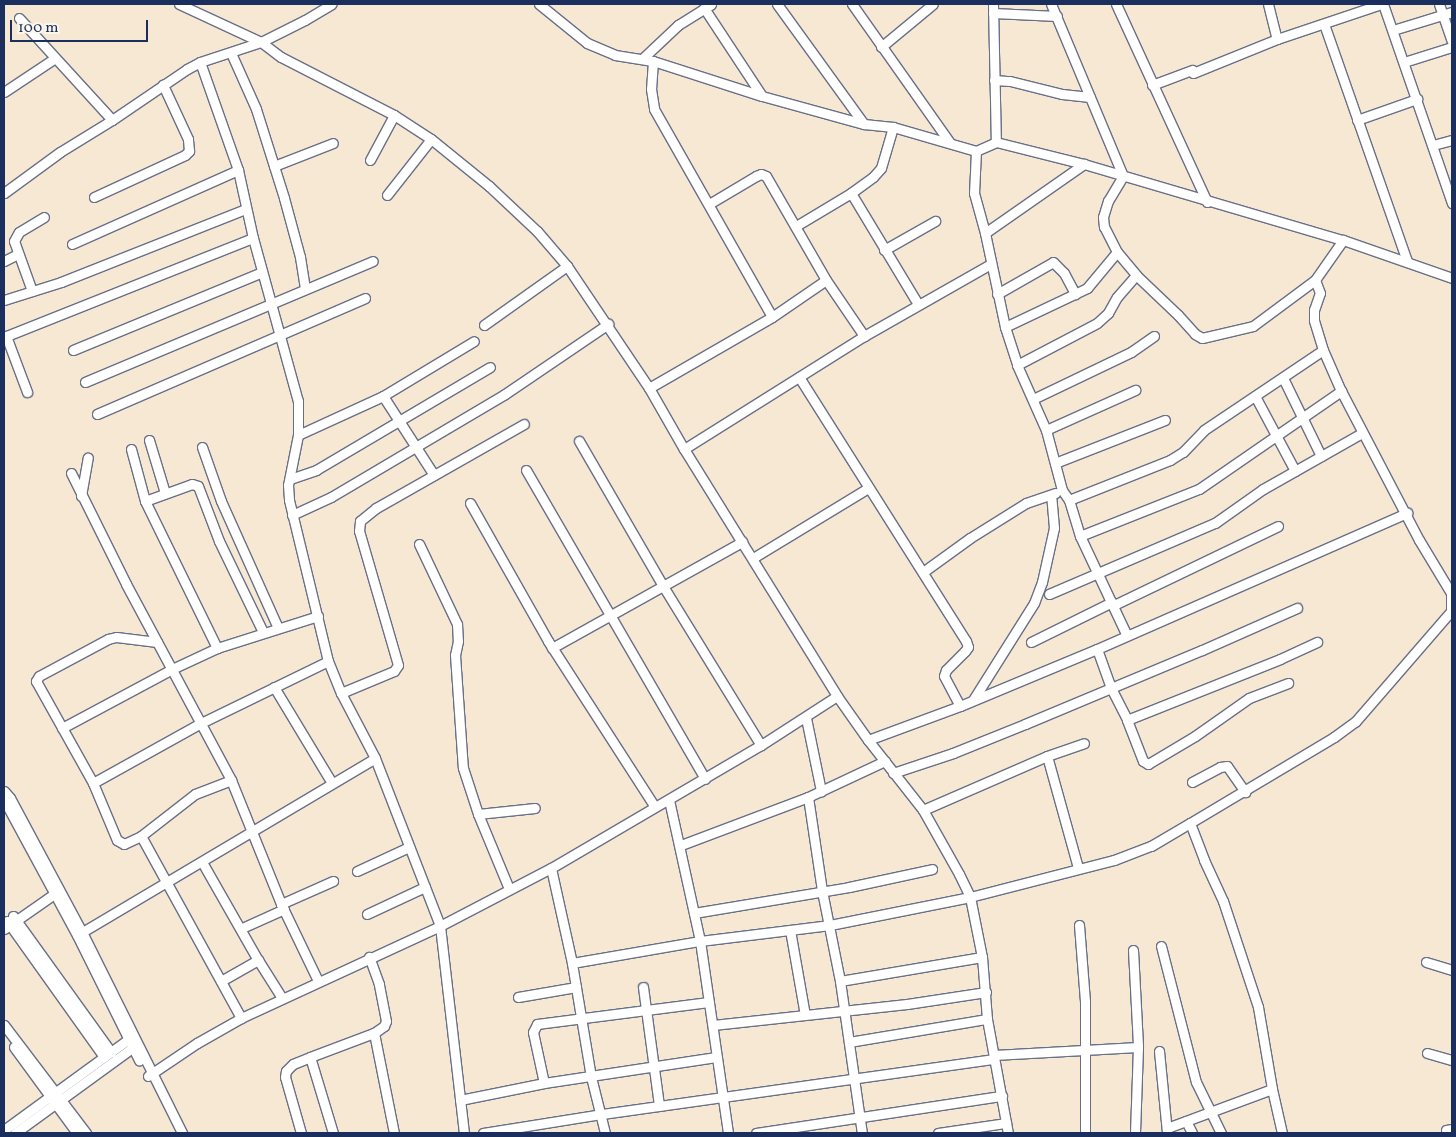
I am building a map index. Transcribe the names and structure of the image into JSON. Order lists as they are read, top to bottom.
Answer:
{
  "scale_bar": "100 m"
}
